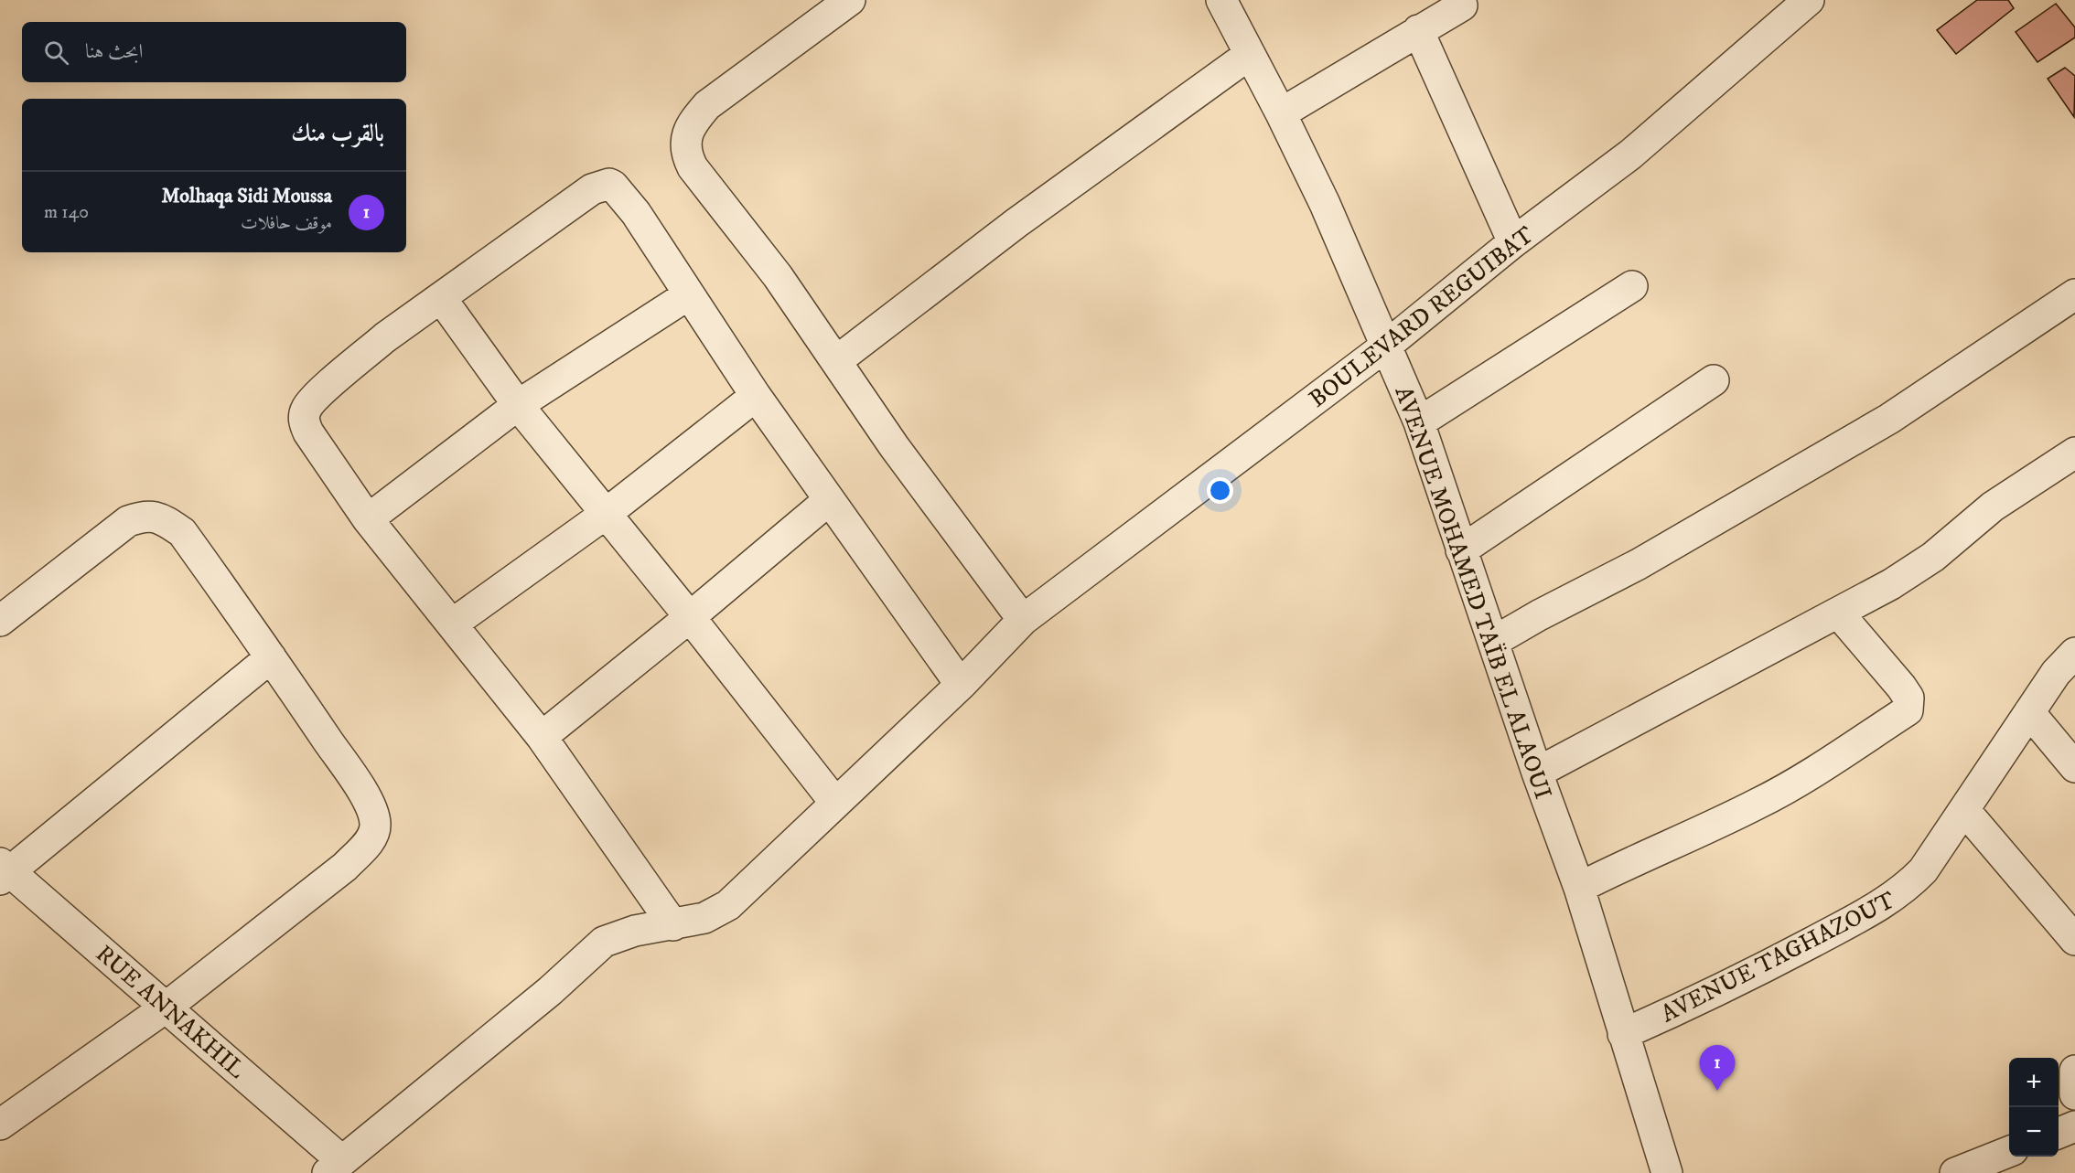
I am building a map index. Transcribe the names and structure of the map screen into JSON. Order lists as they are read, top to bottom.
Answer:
{
  "streets": {
    "street": [
      "BOULEVARD REGUIBAT",
      "AVENUE MOHAMED TAÏB EL ALAOUI",
      "AVENUE TAGHAZOUT",
      "RUE ANNAKHIL"
    ]
  },
  "crossings": [
    ["BOULEVARD REGUIBAT", "AVENUE MOHAMED TAÏB EL ALAOUI"],
    ["BOULEVARD REGUIBAT", "RUE ANNAKHIL"],
    ["AVENUE MOHAMED TAÏB EL ALAOUI", "AVENUE TAGHAZOUT"]
  ],
  "page": {
    "search": "ابحث هنا",
    "heading": "بالقرب منك",
    "list": [
      {
        "mark": "1",
        "name": "Molhaqa Sidi Moussa",
        "note": "موقف حافلات",
        "value": "140 m"
      }
    ],
    "pins": "1",
    "map_buttons": ["+", "−"]
  }
}
